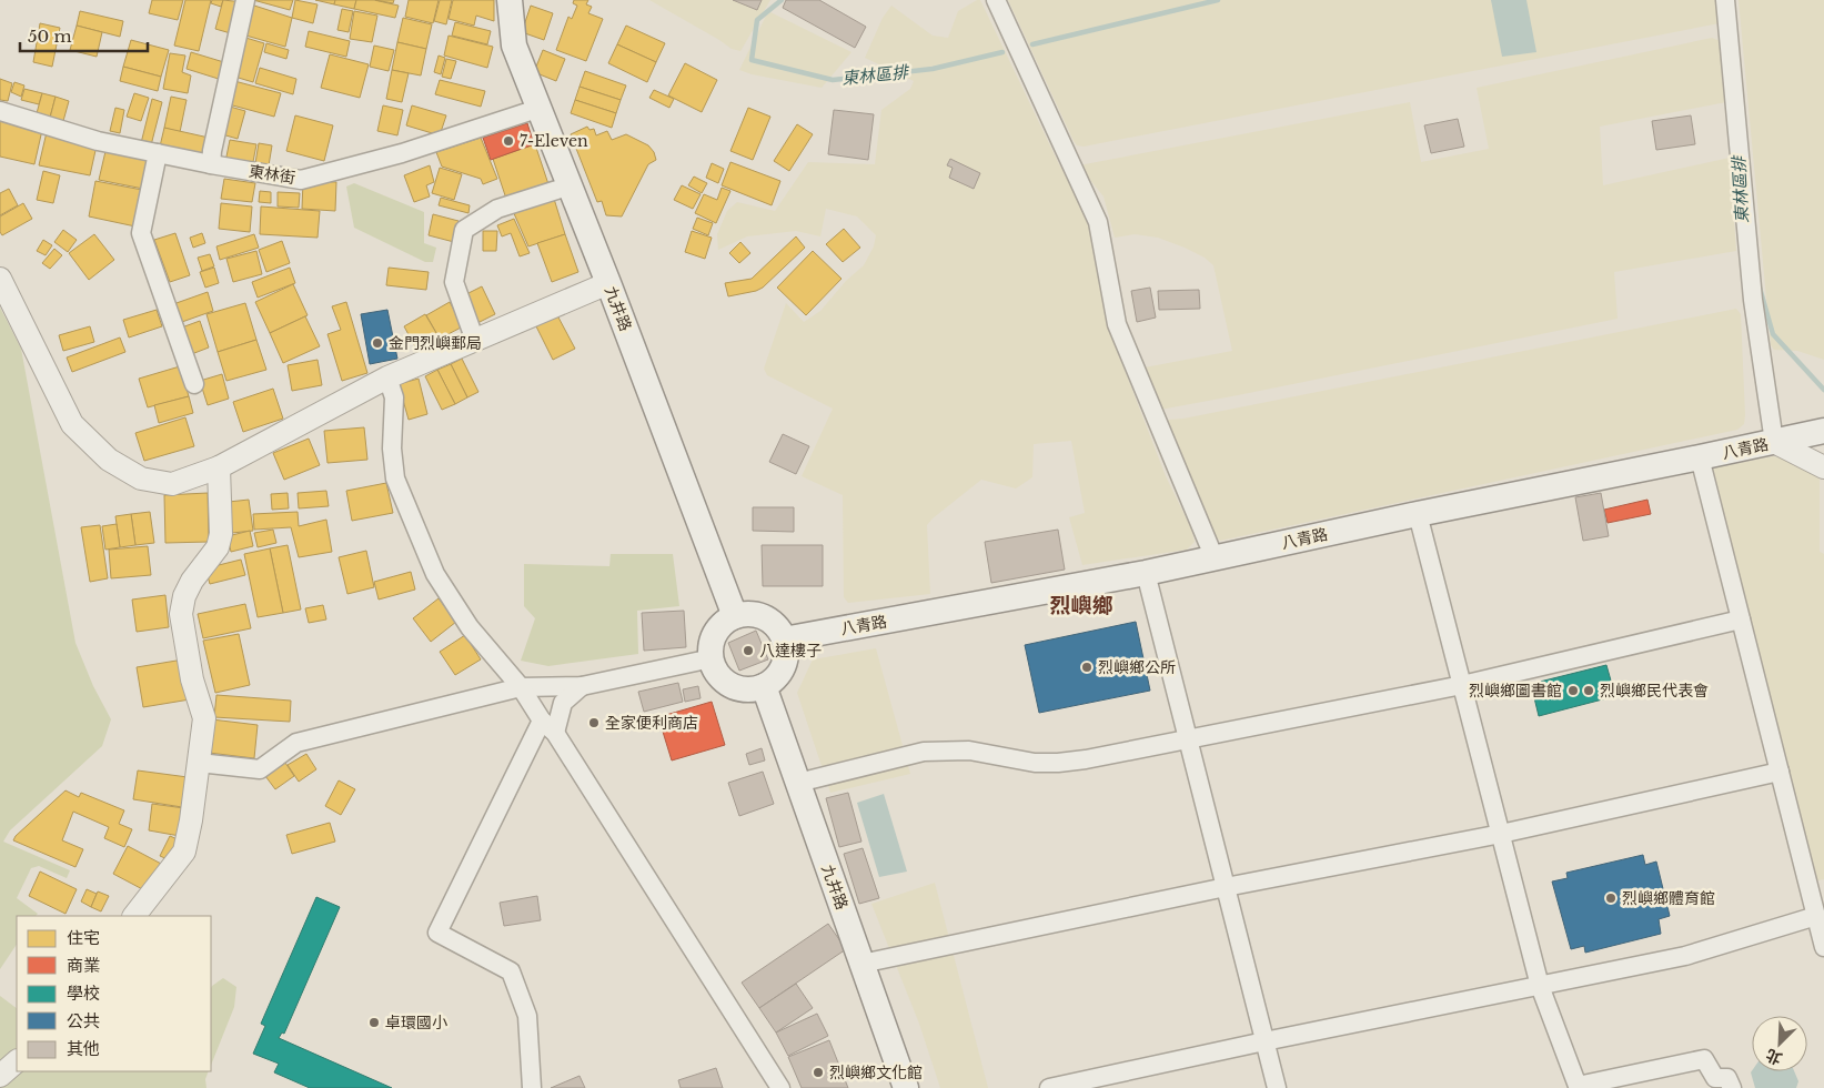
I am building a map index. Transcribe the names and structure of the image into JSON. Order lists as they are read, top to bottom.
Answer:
{
  "streets": {
    "main road": ["九井路", "八青路"],
    "street": ["東林街"]
  },
  "crossings": [
    ["東林街", "九井路"],
    ["九井路", "八青路"]
  ],
  "districts": ["烈嶼鄉"],
  "water": ["東林區排"],
  "places": [
    "7-Eleven",
    "金門烈嶼郵局",
    "八達樓子",
    "烈嶼鄉公所",
    "烈嶼鄉圖書館",
    "烈嶼鄉民代表會",
    "全家便利商店",
    "烈嶼鄉體育館",
    "卓環國小",
    "烈嶼鄉文化館"
  ],
  "legend": [
    "住宅",
    "商業",
    "學校",
    "公共",
    "其他"
  ],
  "scale_bar": "50 m",
  "north": "bottom left"
}
